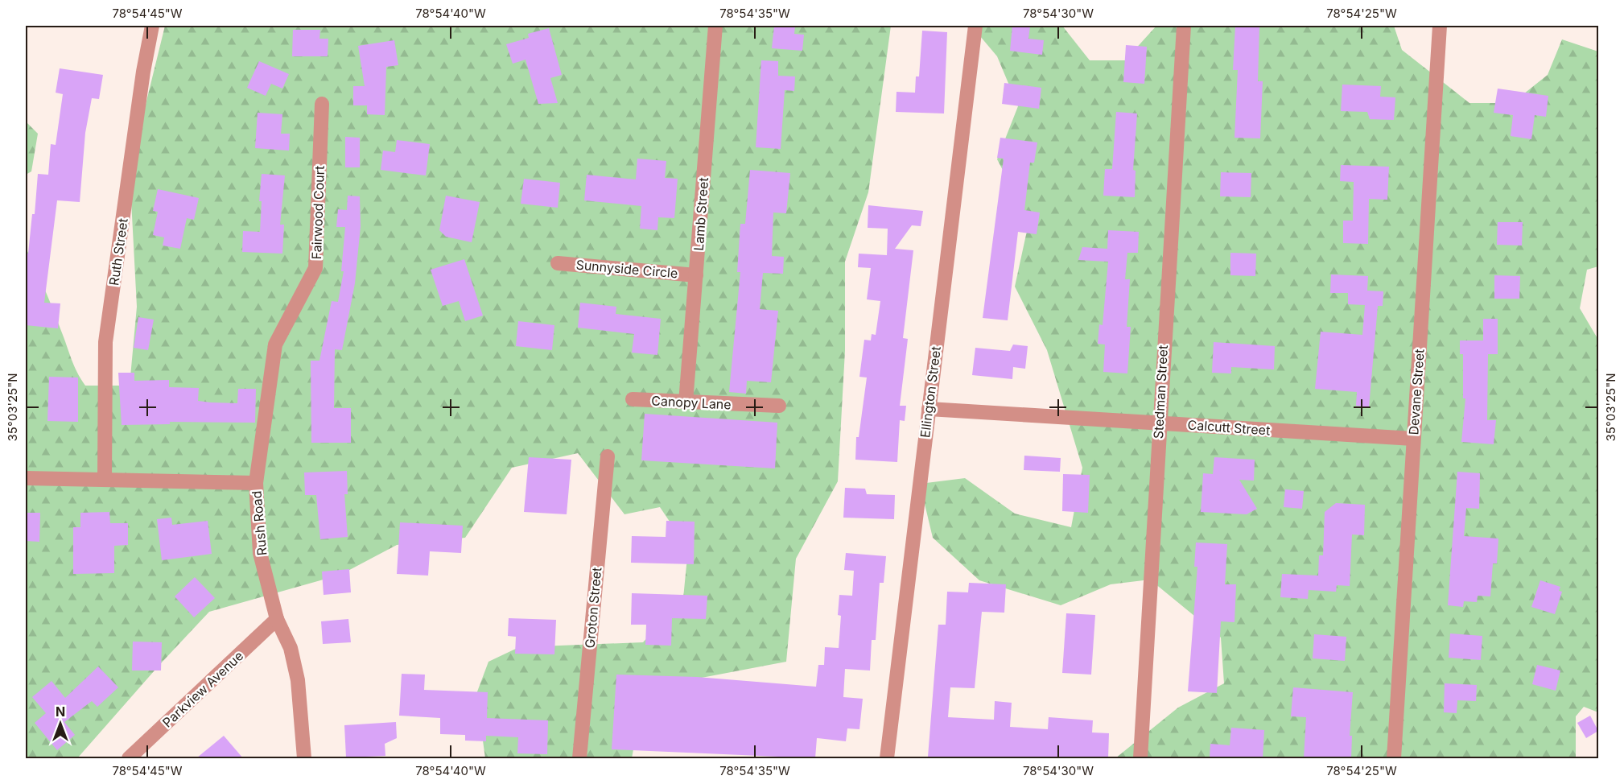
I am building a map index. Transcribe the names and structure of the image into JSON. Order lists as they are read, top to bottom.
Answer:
{
  "streets": {
    "street": [
      "Fairwood Court",
      "Lamb Street",
      "Ruth Street",
      "Sunnyside Circle",
      "Ellington Street",
      "Stedman Street",
      "Devane Street",
      "Canopy Lane",
      "Calcutt Street",
      "Rush Road",
      "Groton Street",
      "Parkview Avenue"
    ]
  },
  "crossings": [
    ["Fairwood Court", "Rush Road"],
    ["Lamb Street", "Sunnyside Circle"],
    ["Lamb Street", "Canopy Lane"],
    ["Ruth Street", "Rush Road"],
    ["Ellington Street", "Calcutt Street"],
    ["Stedman Street", "Calcutt Street"],
    ["Devane Street", "Calcutt Street"],
    ["Rush Road", "Parkview Avenue"]
  ],
  "north": "top",
  "coordinates": [
    "78°54'45\"W",
    "78°54'40\"W",
    "78°54'35\"W",
    "78°54'30\"W",
    "78°54'25\"W",
    "35°03'25\"N"
  ]
}
